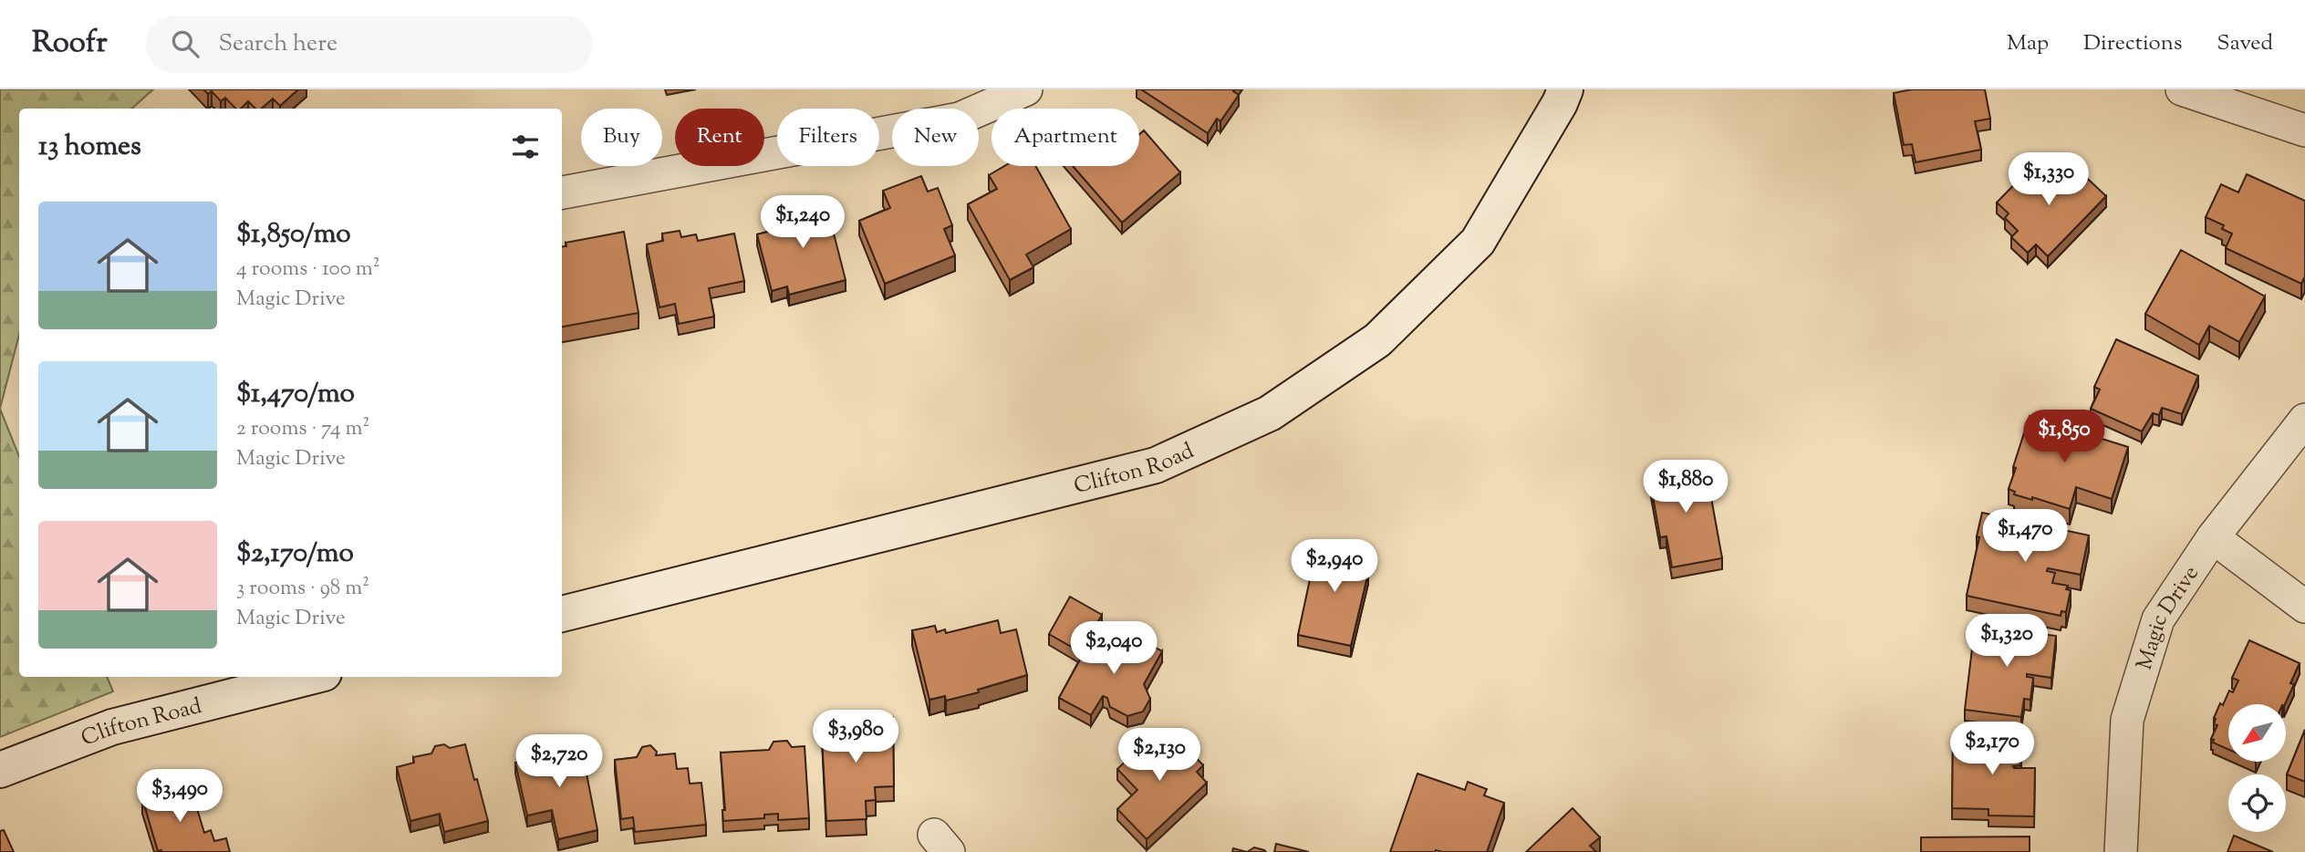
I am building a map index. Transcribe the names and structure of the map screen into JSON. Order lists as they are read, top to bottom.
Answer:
{
  "streets": {
    "street": ["Clifton Road", "Magic Drive"]
  },
  "north": "bottom left",
  "page": {
    "header": "Roofr",
    "search": "Search here",
    "nav": ["Map", "Directions", "Saved"],
    "chip": [
      "Buy",
      "Rent",
      "Filters",
      "New",
      "Apartment"
    ],
    "heading": "13 homes",
    "price": [
      "$1,330",
      "$1,240",
      "$1,850",
      "$1,880",
      "$1,470",
      "$2,940",
      "$1,320",
      "$2,040",
      "$3,980",
      "$2,170",
      "$2,130",
      "$2,720",
      "$3,490"
    ],
    "list": [
      {
        "name": "$1,850/mo",
        "note": "4 rooms · 100 m² · Magic Drive"
      },
      {
        "name": "$1,470/mo",
        "note": "2 rooms · 74 m² · Magic Drive"
      },
      {
        "name": "$2,170/mo",
        "note": "3 rooms · 98 m² · Magic Drive"
      }
    ]
  }
}
